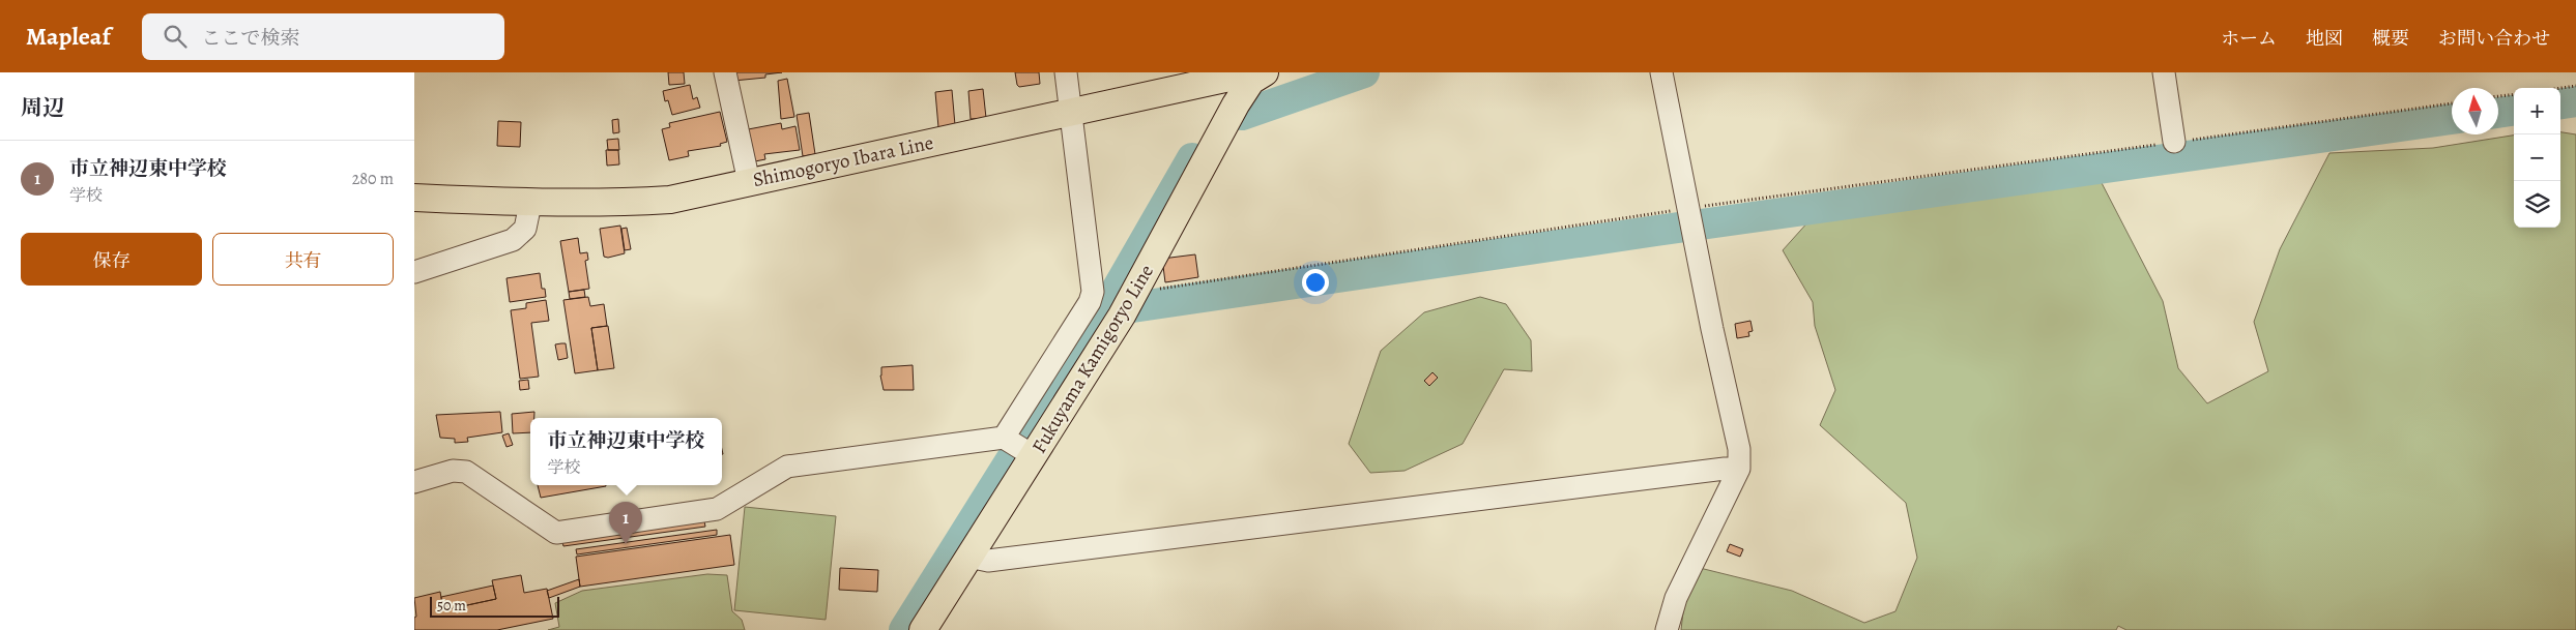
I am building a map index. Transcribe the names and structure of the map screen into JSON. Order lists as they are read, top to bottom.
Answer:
{
  "streets": {
    "main road": ["Shimogoryo Ibara Line", "Fukuyama Kamigoryo Line"]
  },
  "crossings": [
    ["Shimogoryo Ibara Line", "Fukuyama Kamigoryo Line"]
  ],
  "scale_bar": "50 m",
  "north": "top",
  "page": {
    "header": "Mapleaf",
    "search": "ここで検索",
    "nav": [
      "ホーム",
      "地図",
      "概要",
      "お問い合わせ"
    ],
    "heading": "周辺",
    "map_buttons": ["+", "−"],
    "list": [
      {
        "mark": "1",
        "name": "市立神辺東中学校",
        "note": "学校",
        "value": "280 m"
      }
    ],
    "buttons": ["保存", "共有"],
    "popup": ["市立神辺東中学校", "学校"],
    "pins": "1",
    "scale": "50 m"
  }
}
